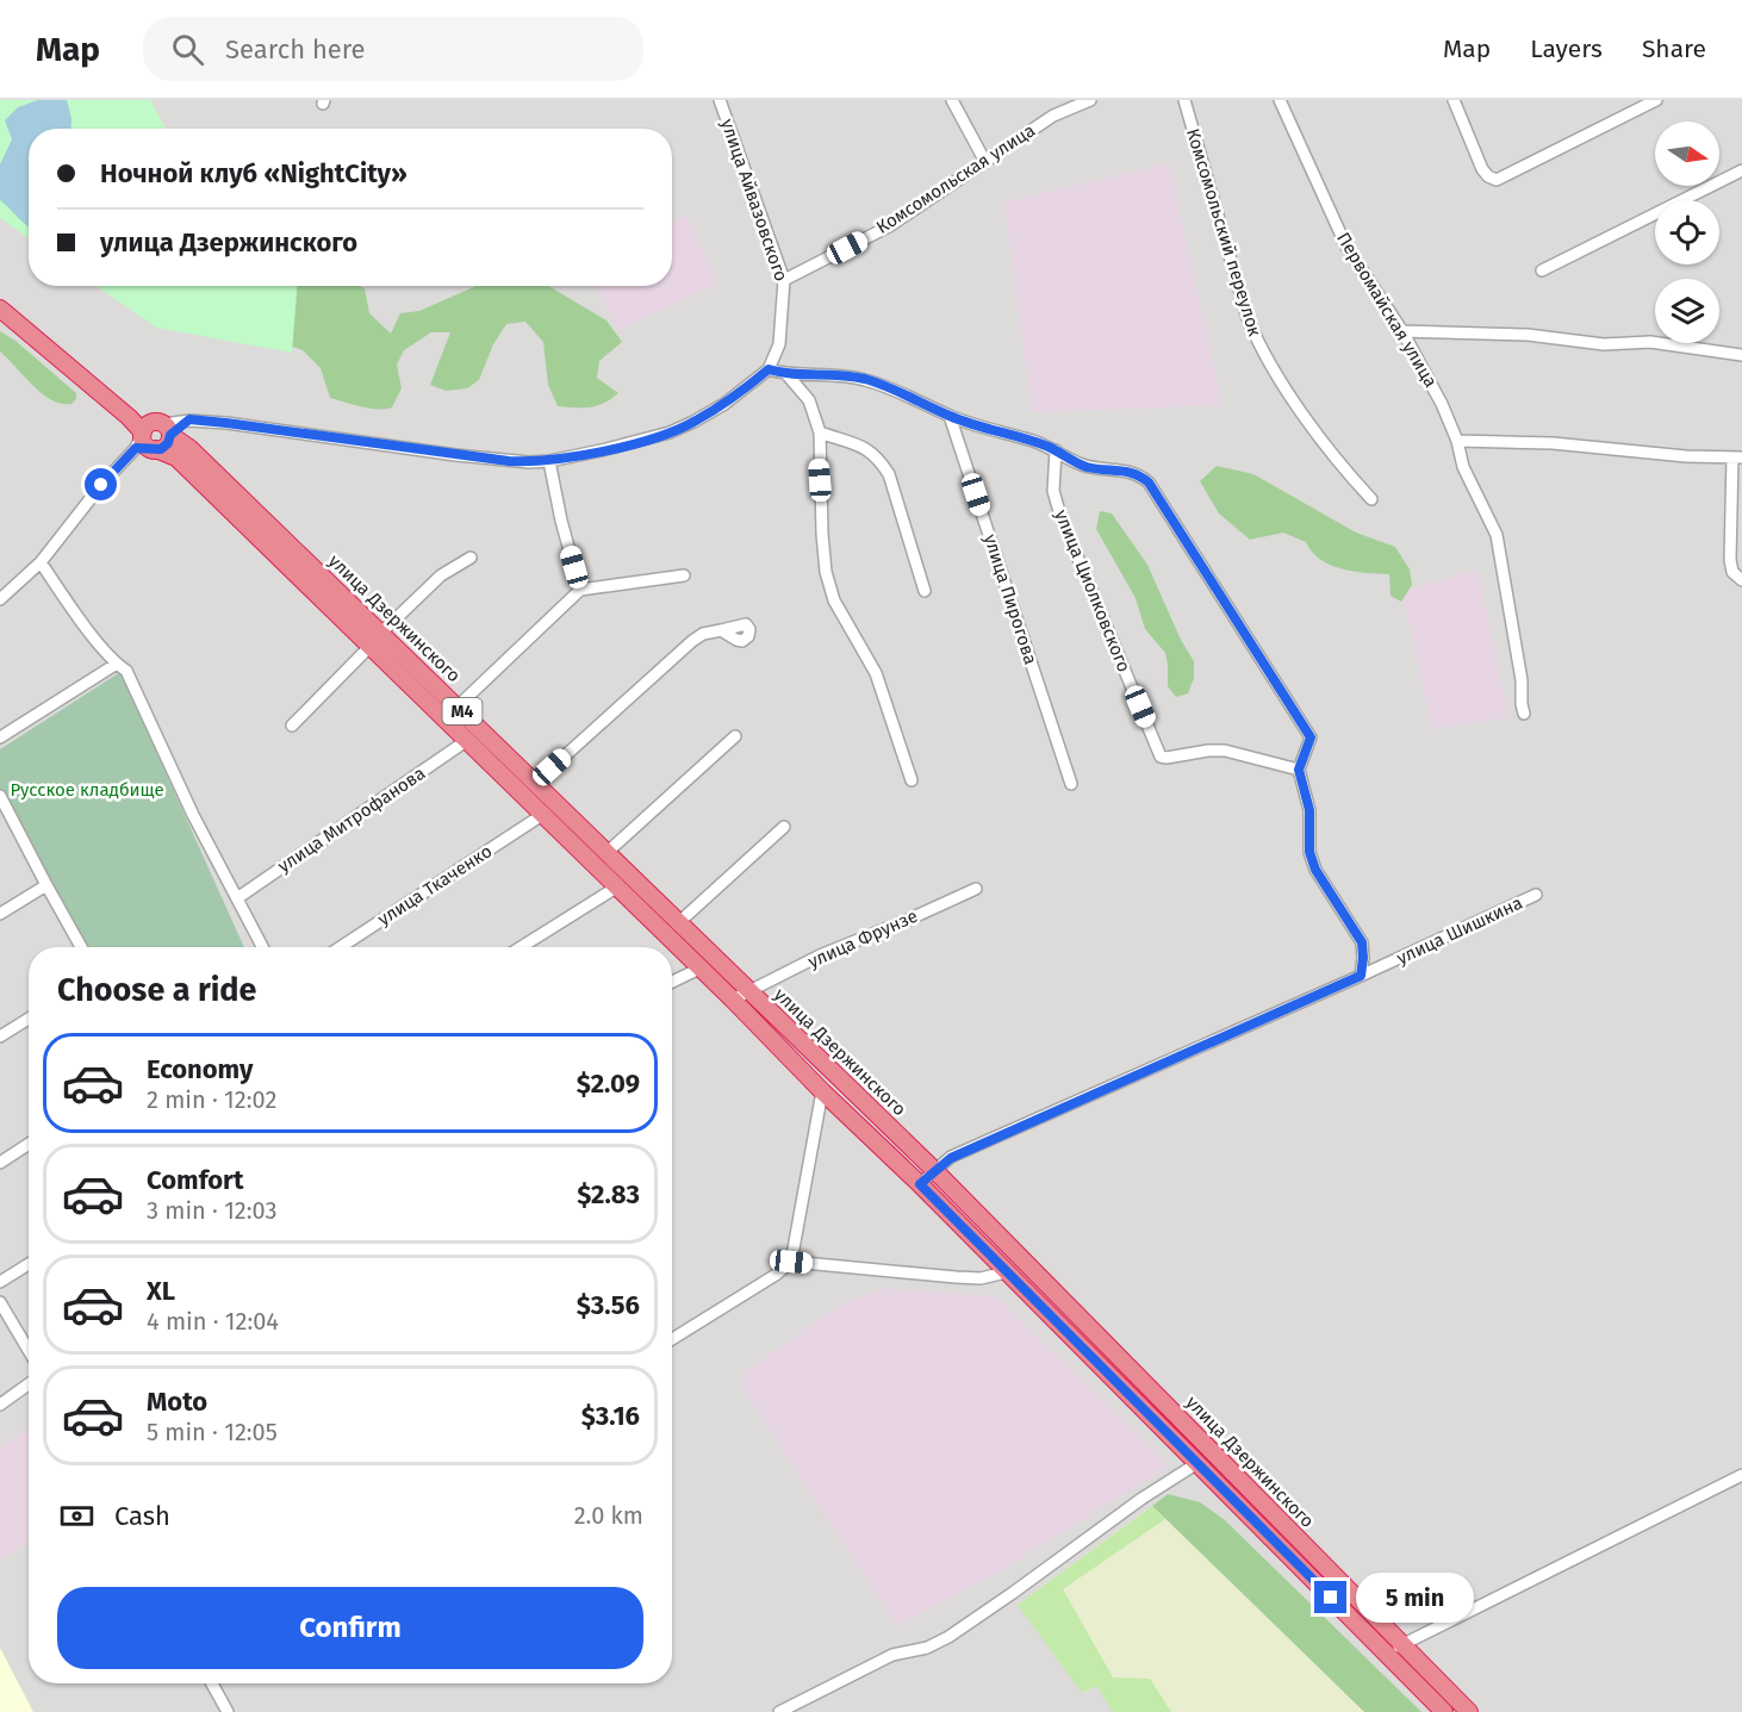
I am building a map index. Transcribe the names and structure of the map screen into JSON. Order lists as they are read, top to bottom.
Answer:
{
  "streets": {
    "highway": ["улица Дзержинского", "M4"],
    "street": [
      "Комсомольская улица",
      "улица Айвазовского",
      "Комсомольский переулок",
      "Первомайская улица",
      "улица Циолковского",
      "улица Пирогова",
      "улица Митрофанова",
      "улица Ткаченко",
      "улица Шишкина",
      "улица Фрунзе"
    ]
  },
  "crossings": [
    ["Комсомольская улица", "улица Айвазовского"],
    ["улица Дзержинского", "улица Митрофанова"],
    ["улица Дзержинского", "улица Ткаченко"],
    ["улица Дзержинского", "улица Шишкина"],
    ["улица Дзержинского", "улица Фрунзе"]
  ],
  "parks": ["Русское кладбище"],
  "north": "right",
  "page": {
    "header": "Map",
    "search": "Search here",
    "nav": ["Map", "Layers", "Share"],
    "banner": ["Ночной клуб «NightCity»", "улица Дзержинского"],
    "heading": "Choose a ride",
    "list": [
      {
        "name": "Economy",
        "note": "2 min · 12:02",
        "value": "$2.09"
      },
      {
        "name": "Comfort",
        "note": "3 min · 12:03",
        "value": "$2.83"
      },
      {
        "name": "XL",
        "note": "4 min · 12:04",
        "value": "$3.56"
      },
      {
        "name": "Moto",
        "note": "5 min · 12:05",
        "value": "$3.16"
      }
    ],
    "pay": ["Cash", "2.0 km"],
    "bubble": "5 min",
    "buttons": "Confirm"
  }
}
